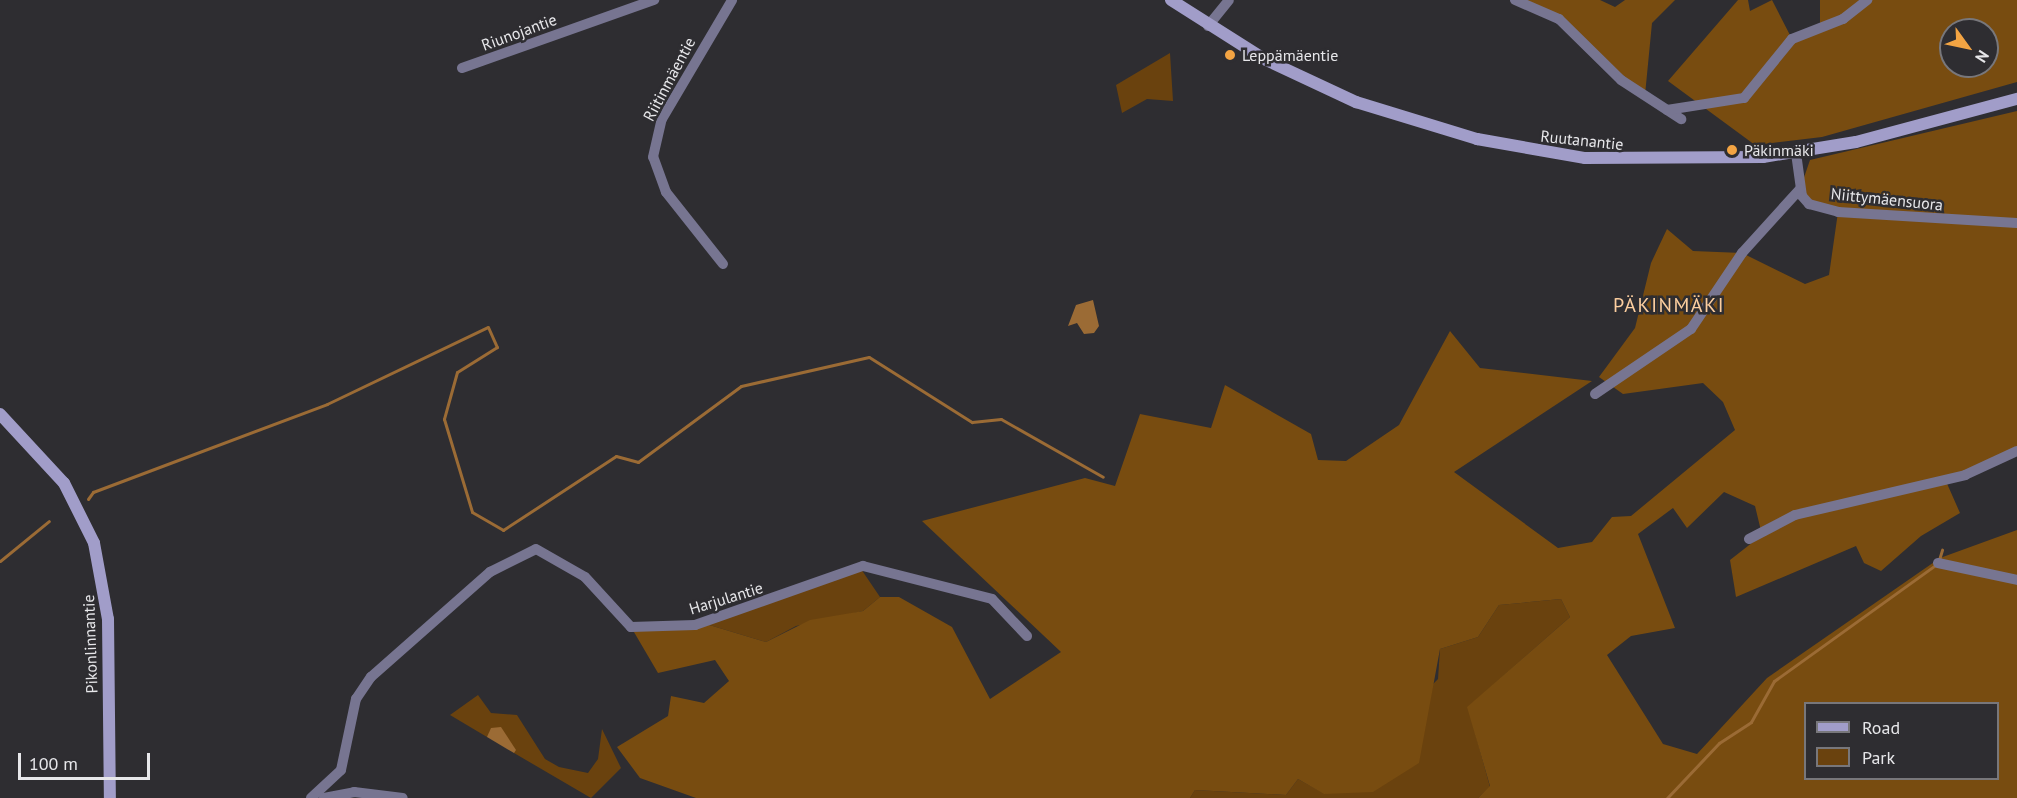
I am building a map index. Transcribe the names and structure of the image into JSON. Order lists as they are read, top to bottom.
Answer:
{
  "streets": {
    "street": [
      "Riunojantie",
      "Riitinmäentie",
      "Ruutanantie",
      "Niittymäensuora",
      "Harjulantie",
      "Pikonlinnantie"
    ]
  },
  "districts": ["PÄKINMÄKI"],
  "places": ["Leppämäentie", "Päkinmäki"],
  "legend": ["Road", "Park"],
  "scale_bar": "100 m",
  "north": "bottom right"
}
